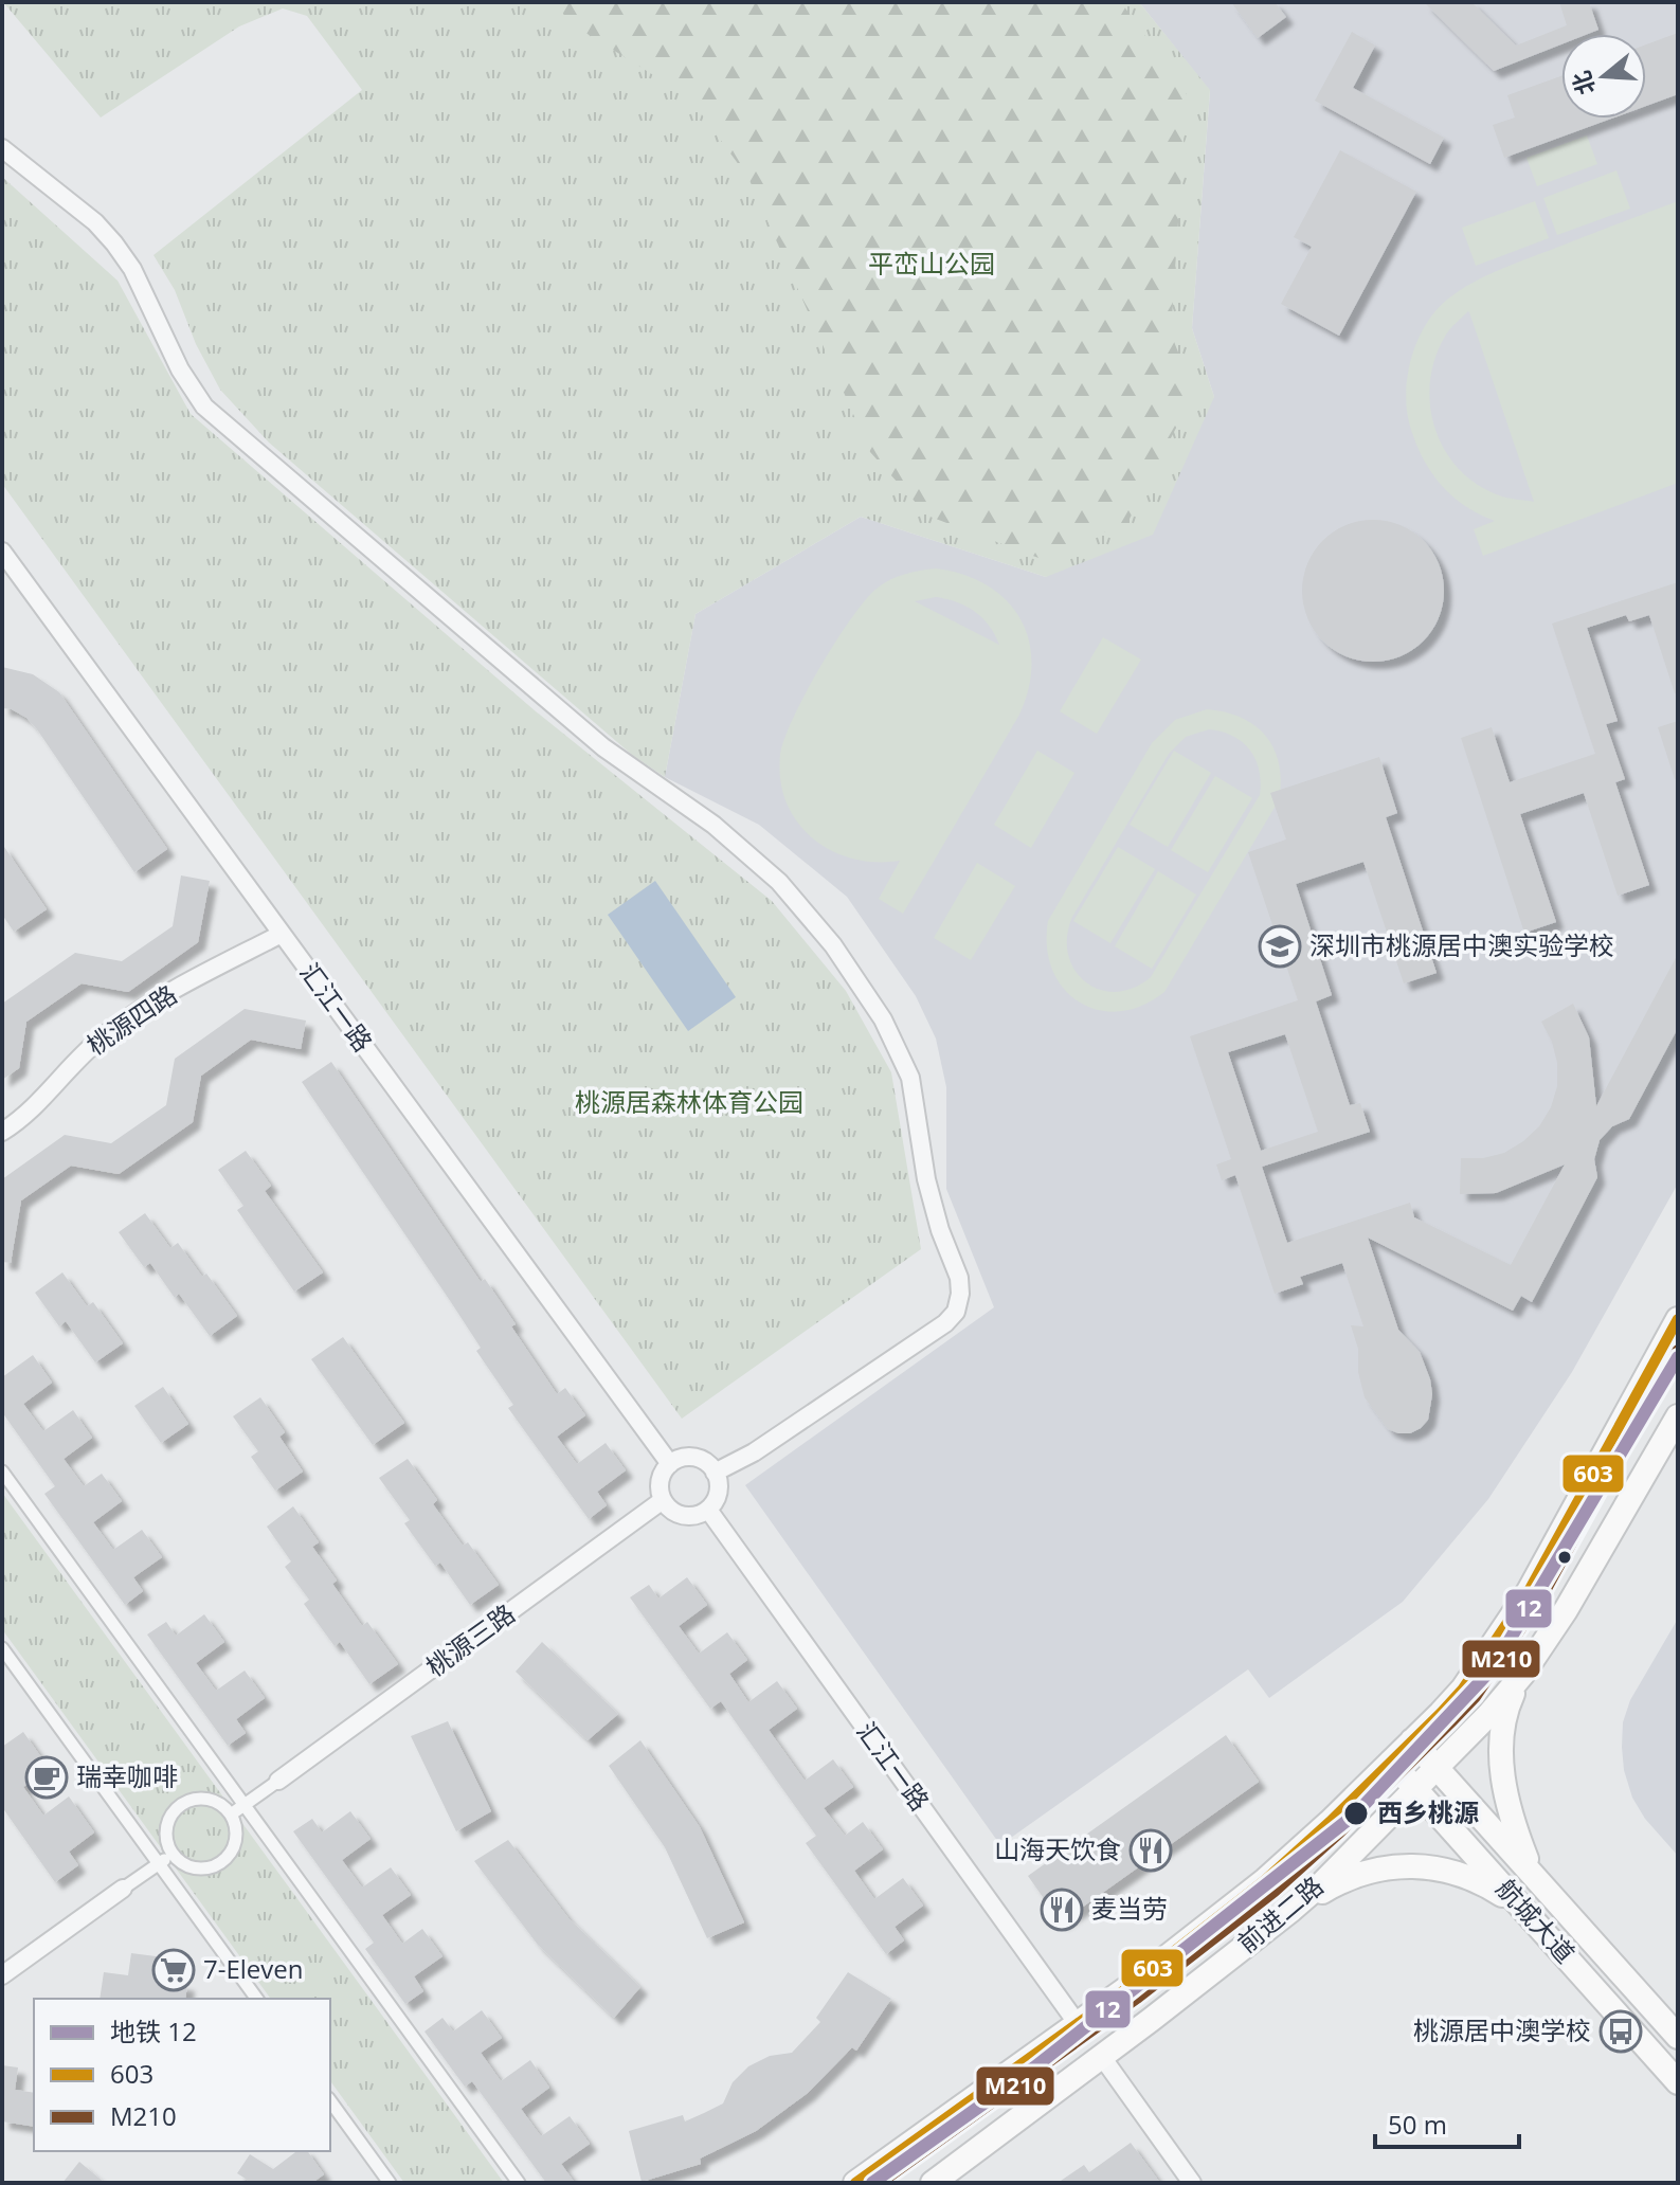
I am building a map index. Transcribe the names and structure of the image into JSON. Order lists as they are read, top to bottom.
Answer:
{
  "streets": {
    "main road": ["前进二路", "航城大道"],
    "street": ["汇江一路", "桃源四路", "桃源三路"]
  },
  "crossings": [
    ["汇江一路", "桃源四路"],
    ["汇江一路", "桃源三路"],
    ["汇江一路", "前进二路"],
    ["前进二路", "航城大道"]
  ],
  "parks": ["平峦山公园", "桃源居森林体育公园"],
  "places": {
    "school or university": ["深圳市桃源居中澳实验学校"],
    "cafe": ["瑞幸咖啡"],
    "other": ["西乡桃源"],
    "restaurant": ["山海天饮食", "麦当劳"],
    "supermarket": ["7-Eleven"],
    "bus stop": ["桃源居中澳学校"]
  },
  "lines": ["transit line 603", "transit line M210", "metro line 12"],
  "legend": ["地铁 12", "603", "M210"],
  "scale_bar": "50 m",
  "north": "left"
}
